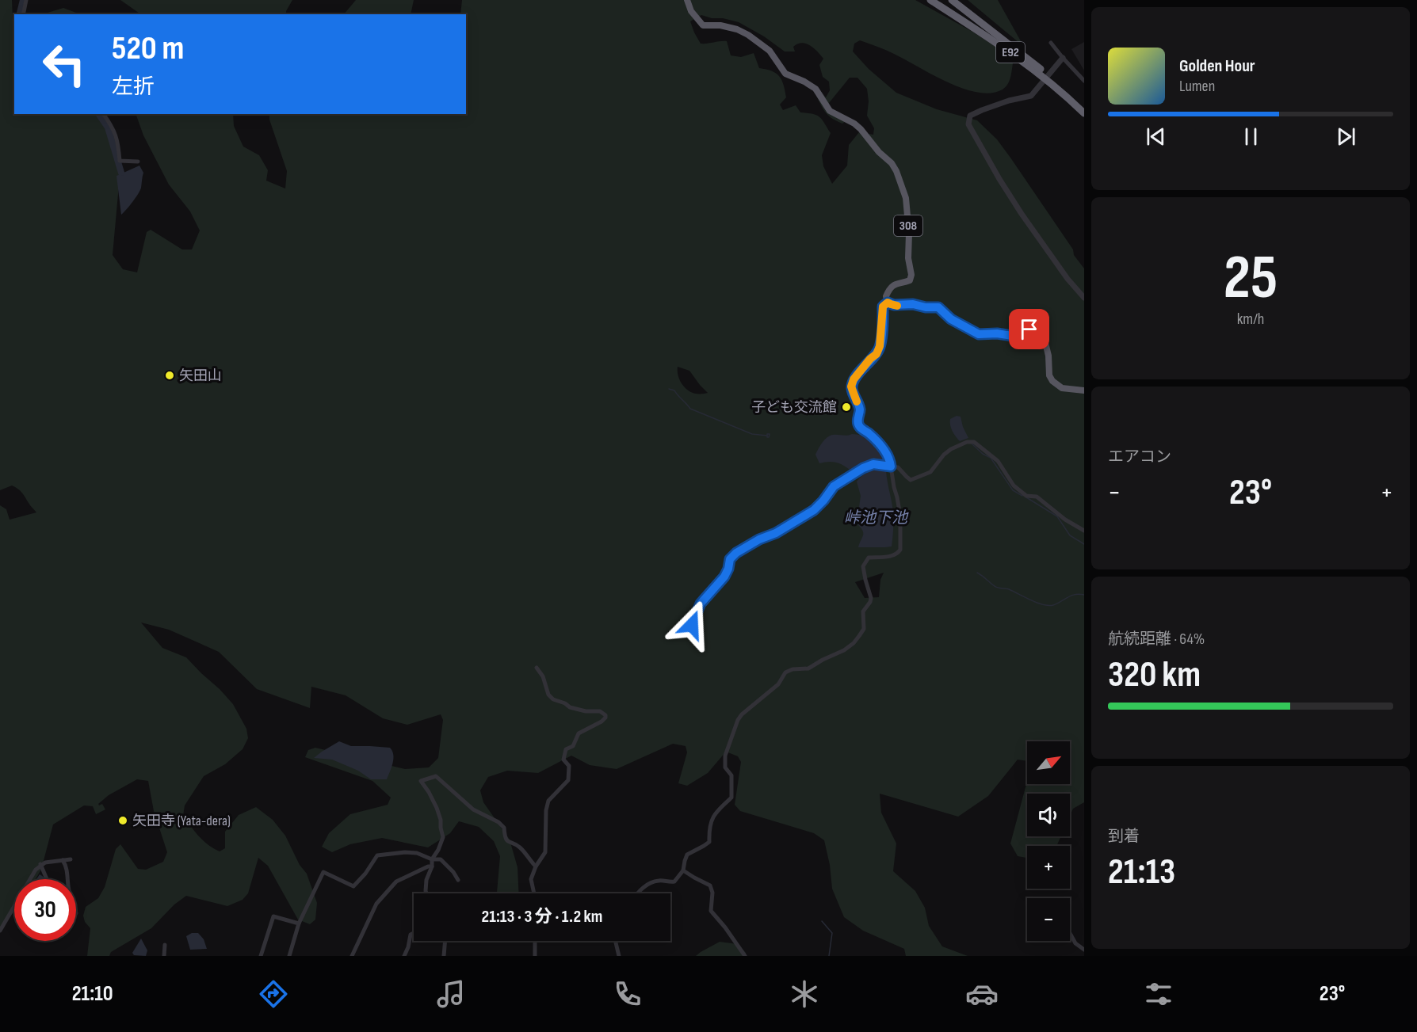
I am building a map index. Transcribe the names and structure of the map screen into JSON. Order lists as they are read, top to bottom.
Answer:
{
  "streets": {
    "highway": ["E92", "308"]
  },
  "water": ["峠池下池"],
  "places": ["矢田山", "子ども交流館", "矢田寺 (Yata-dera)"],
  "north": "top right",
  "page": {
    "turn": ["520 m", "左折"],
    "song": ["Golden Hour", "Lumen"],
    "tile": [
      ["25", "km/h"],
      "エアコン",
      ["航続距離 · 64%", "320 km"],
      ["到着", "21:13"]
    ],
    "heat": ["−", "23°", "+"],
    "map_buttons": ["+", "−"],
    "limit": "30",
    "trip": "21:13 · 3 分 · 1.2 km",
    "tabs": ["21:10", "23°"]
  }
}
